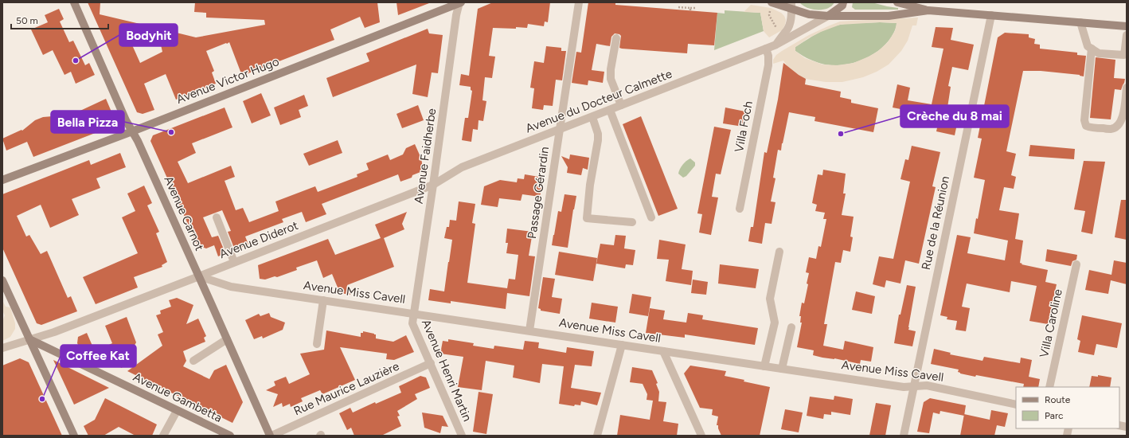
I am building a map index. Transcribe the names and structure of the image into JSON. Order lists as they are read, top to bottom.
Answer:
{
  "streets": {
    "street": [
      "Avenue Victor Hugo",
      "Avenue du Docteur Calmette",
      "Villa Foch",
      "Avenue Faidherbe",
      "Passage Gérardin",
      "Avenue Carnot",
      "Rue de la Réunion",
      "Avenue Diderot",
      "Avenue Miss Cavell",
      "Villa Caroline",
      "Avenue Henri Martin",
      "Rue Maurice Lauzière",
      "Avenue Gambetta"
    ]
  },
  "crossings": [
    ["Avenue Victor Hugo", "Avenue Faidherbe"],
    ["Avenue Victor Hugo", "Avenue Carnot"],
    ["Avenue du Docteur Calmette", "Villa Foch"],
    ["Avenue du Docteur Calmette", "Avenue Faidherbe"],
    ["Avenue du Docteur Calmette", "Passage Gérardin"],
    ["Avenue du Docteur Calmette", "Avenue Diderot"],
    ["Avenue Faidherbe", "Avenue Diderot"],
    ["Avenue Faidherbe", "Avenue Miss Cavell"],
    ["Avenue Faidherbe", "Avenue Henri Martin"],
    ["Passage Gérardin", "Avenue Miss Cavell"],
    ["Avenue Carnot", "Avenue Diderot"],
    ["Avenue Carnot", "Avenue Miss Cavell"],
    ["Avenue Carnot", "Rue Maurice Lauzière"],
    ["Rue de la Réunion", "Avenue Miss Cavell"],
    ["Avenue Diderot", "Avenue Miss Cavell"],
    ["Avenue Diderot", "Avenue Gambetta"],
    ["Avenue Miss Cavell", "Avenue Henri Martin"],
    ["Avenue Henri Martin", "Rue Maurice Lauzière"]
  ],
  "places": [
    "Bodyhit",
    "Bella Pizza",
    "Crèche du 8 mai",
    "Coffee Kat"
  ],
  "legend": ["Route", "Parc"],
  "scale_bar": "50 m"
}
